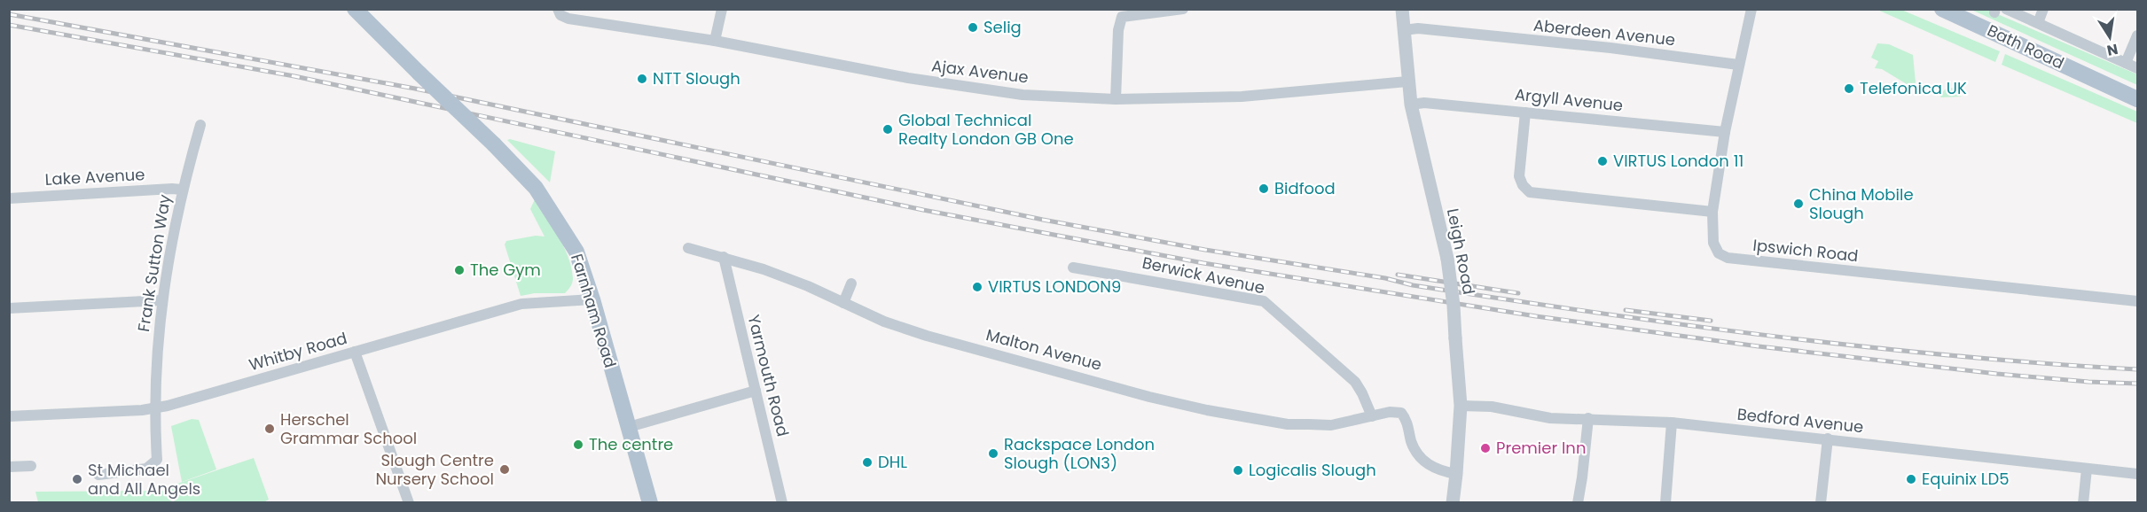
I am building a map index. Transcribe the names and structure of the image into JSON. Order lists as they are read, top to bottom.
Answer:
{
  "streets": {
    "main road": ["Bath Road", "Farnham Road"],
    "street": [
      "Aberdeen Avenue",
      "Ajax Avenue",
      "Argyll Avenue",
      "Lake Avenue",
      "Ipswich Road",
      "Leigh Road",
      "Frank Sutton Way",
      "Berwick Avenue",
      "Malton Avenue",
      "Whitby Road",
      "Yarmouth Road",
      "Bedford Avenue"
    ]
  },
  "crossings": [
    ["Aberdeen Avenue", "Ipswich Road"],
    ["Aberdeen Avenue", "Leigh Road"],
    ["Ajax Avenue", "Leigh Road"],
    ["Argyll Avenue", "Ipswich Road"],
    ["Argyll Avenue", "Leigh Road"],
    ["Lake Avenue", "Frank Sutton Way"],
    ["Leigh Road", "Malton Avenue"],
    ["Leigh Road", "Bedford Avenue"],
    ["Frank Sutton Way", "Whitby Road"],
    ["Berwick Avenue", "Malton Avenue"],
    ["Farnham Road", "Whitby Road"],
    ["Malton Avenue", "Yarmouth Road"]
  ],
  "places": [
    "Selig",
    "NTT Slough",
    "Telefonica UK",
    "Global Technical Realty London GB One",
    "VIRTUS London 11",
    "Bidfood",
    "China Mobile Slough",
    "The Gym",
    "VIRTUS LONDON9",
    "Herschel Grammar School",
    "The centre",
    "Premier Inn",
    "Rackspace London Slough (LON3)",
    "DHL",
    "Slough Centre Nursery School",
    "Logicalis Slough",
    "St Michael and All Angels",
    "Equinix LD5"
  ],
  "north": "bottom"
}
